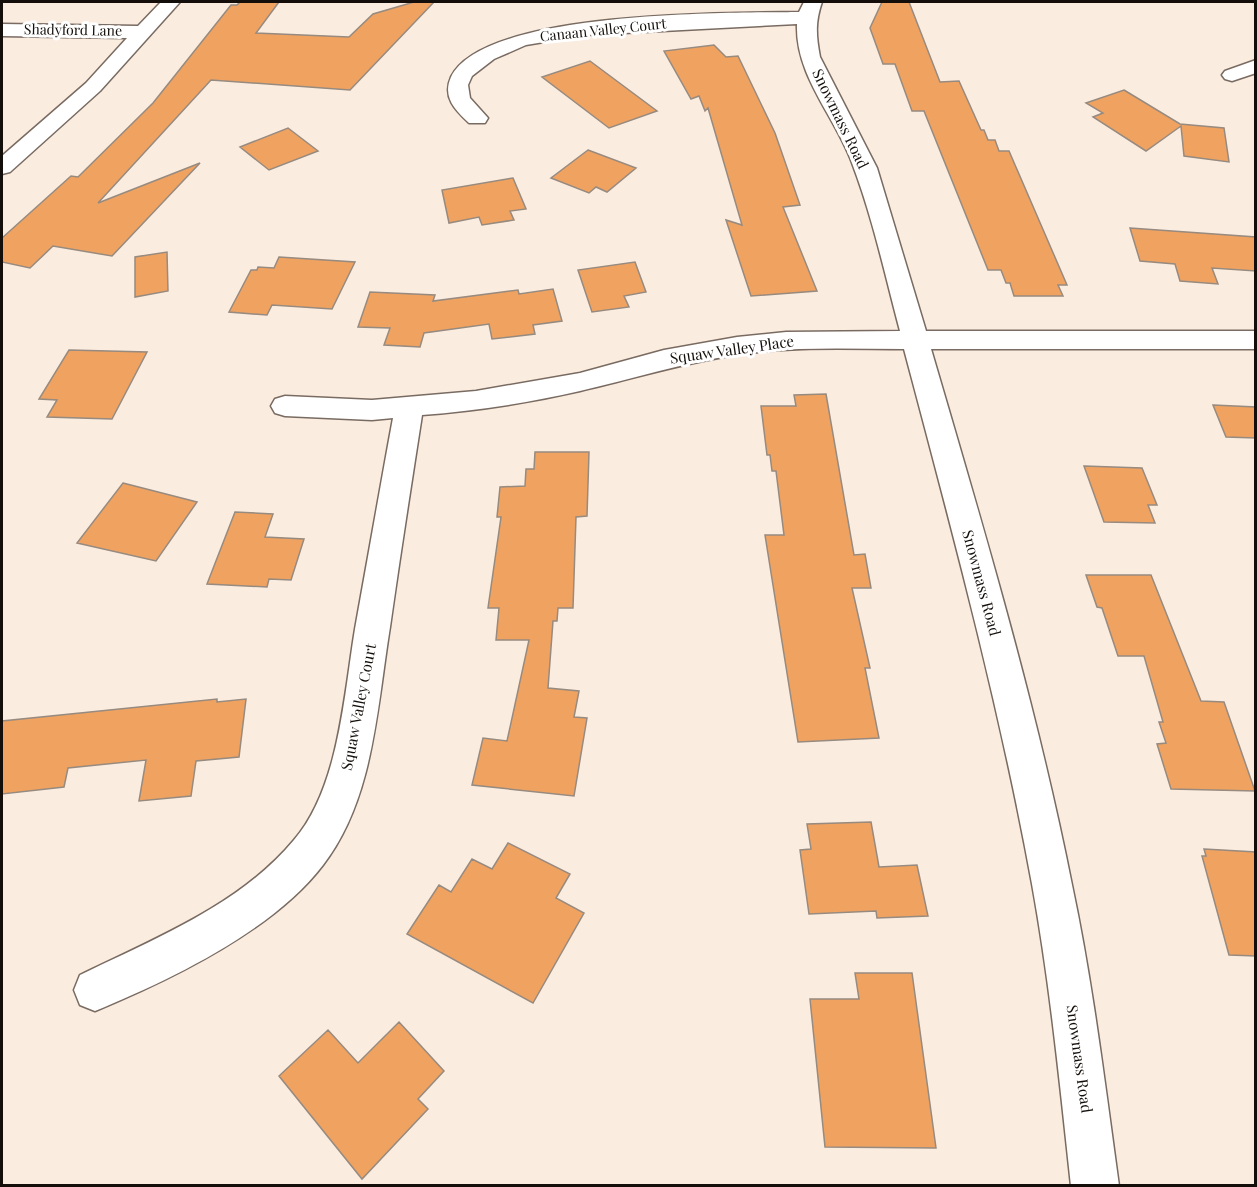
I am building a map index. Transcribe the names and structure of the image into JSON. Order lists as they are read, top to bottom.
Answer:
{
  "streets": {
    "street": [
      "Shadyford Lane",
      "Canaan Valley Court",
      "Snowmass Road",
      "Squaw Valley Place",
      "Squaw Valley Court"
    ]
  },
  "crossings": [
    ["Canaan Valley Court", "Snowmass Road"],
    ["Snowmass Road", "Squaw Valley Place"],
    ["Squaw Valley Place", "Squaw Valley Court"]
  ]
}
